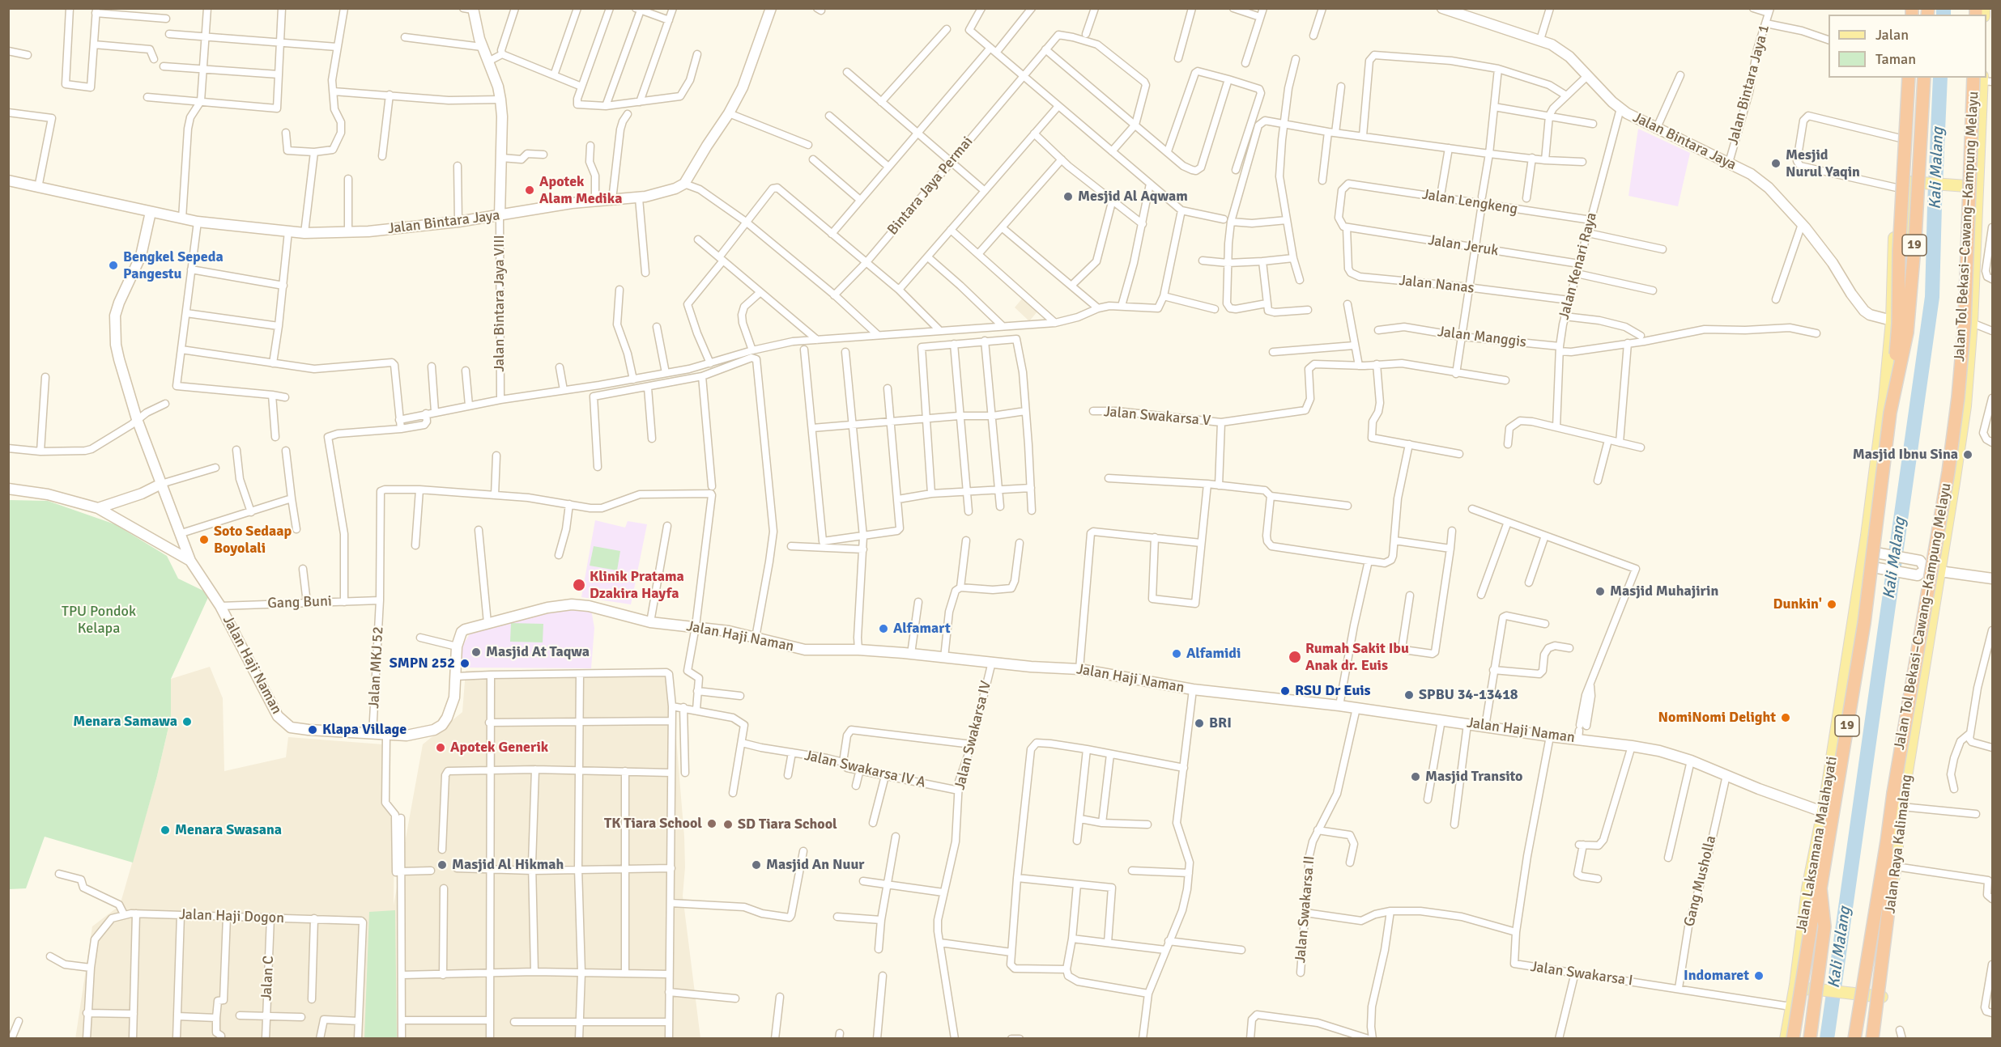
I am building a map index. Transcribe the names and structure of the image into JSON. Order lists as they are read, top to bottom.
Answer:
{
  "streets": {
    "highway": ["Jalan Tol Bekasi–Cawang–Kampung Melayu", "19"],
    "main road": ["Jalan Raya Kalimalang", "Jalan Laksamana Malahayati"],
    "street": [
      "Jalan Bintara Jaya 1",
      "Jalan Bintara Jaya",
      "Bintara Jaya Permai",
      "Jalan Lengkeng",
      "Jalan Jeruk",
      "Jalan Kenari Raya",
      "Jalan Nanas",
      "Jalan Bintara Jaya VIII",
      "Jalan Manggis",
      "Jalan Swakarsa V",
      "Gang Buni",
      "Jalan Haji Naman",
      "Jalan MKJ 52",
      "Jalan Swakarsa IV",
      "Jalan Swakarsa IV A",
      "Gang Musholla",
      "Jalan Swakarsa II",
      "Jalan Haji Dogon",
      "Jalan Swakarsa I",
      "Jalan C"
    ]
  },
  "crossings": [
    ["Jalan Bintara Jaya 1", "Jalan Bintara Jaya"],
    ["Jalan Bintara Jaya", "Jalan Kenari Raya"],
    ["Jalan Bintara Jaya", "Jalan Bintara Jaya VIII"],
    ["Jalan Bintara Jaya", "Jalan Haji Naman"],
    ["Jalan Lengkeng", "Jalan Kenari Raya"],
    ["Jalan Lengkeng", "Jalan Nanas"],
    ["Jalan Tol Bekasi–Cawang–Kampung Melayu", "Jalan Raya Kalimalang"],
    ["Jalan Jeruk", "Jalan Kenari Raya"],
    ["Jalan Jeruk", "Jalan Nanas"],
    ["Jalan Kenari Raya", "Jalan Nanas"],
    ["Jalan Kenari Raya", "Jalan Manggis"],
    ["Gang Buni", "Jalan Haji Naman"],
    ["Gang Buni", "Jalan MKJ 52"],
    ["Jalan Haji Naman", "Jalan MKJ 52"],
    ["Jalan Haji Naman", "Jalan Swakarsa IV"],
    ["Jalan Haji Naman", "Jalan Laksamana Malahayati"],
    ["Jalan Haji Naman", "Gang Musholla"],
    ["Jalan Haji Naman", "Jalan Swakarsa II"],
    ["Jalan Haji Naman", "Jalan Swakarsa I"],
    ["Jalan Swakarsa IV", "Jalan Swakarsa IV A"],
    ["Jalan Laksamana Malahayati", "Jalan Swakarsa I"],
    ["Gang Musholla", "Jalan Swakarsa I"],
    ["Jalan Haji Dogon", "Jalan C"]
  ],
  "water": ["Kali Malang"],
  "parks": ["TPU Pondok Kelapa"],
  "places": [
    "Mesjid Nurul Yaqin",
    "Apotek Alam Medika",
    "Mesjid Al Aqwam",
    "Bengkel Sepeda Pangestu",
    "Masjid Ibnu Sina",
    "Soto Sedaap Boyolali",
    "Klinik Pratama Dzakira Hayfa",
    "Masjid Muhajirin",
    "Dunkin'",
    "Alfamart",
    "Masjid At Taqwa",
    "Alfamidi",
    "Rumah Sakit Ibu Anak dr. Euis",
    "SMPN 252",
    "RSU Dr Euis",
    "SPBU 34-13418",
    "NomiNomi Delight",
    "Menara Samawa",
    "BRI",
    "Klapa Village",
    "Apotek Generik",
    "Masjid Transito",
    "TK Tiara School",
    "SD Tiara School",
    "Menara Swasana",
    "Masjid Al Hikmah",
    "Masjid An Nuur",
    "Indomaret"
  ],
  "legend": ["Jalan", "Taman"]
}
